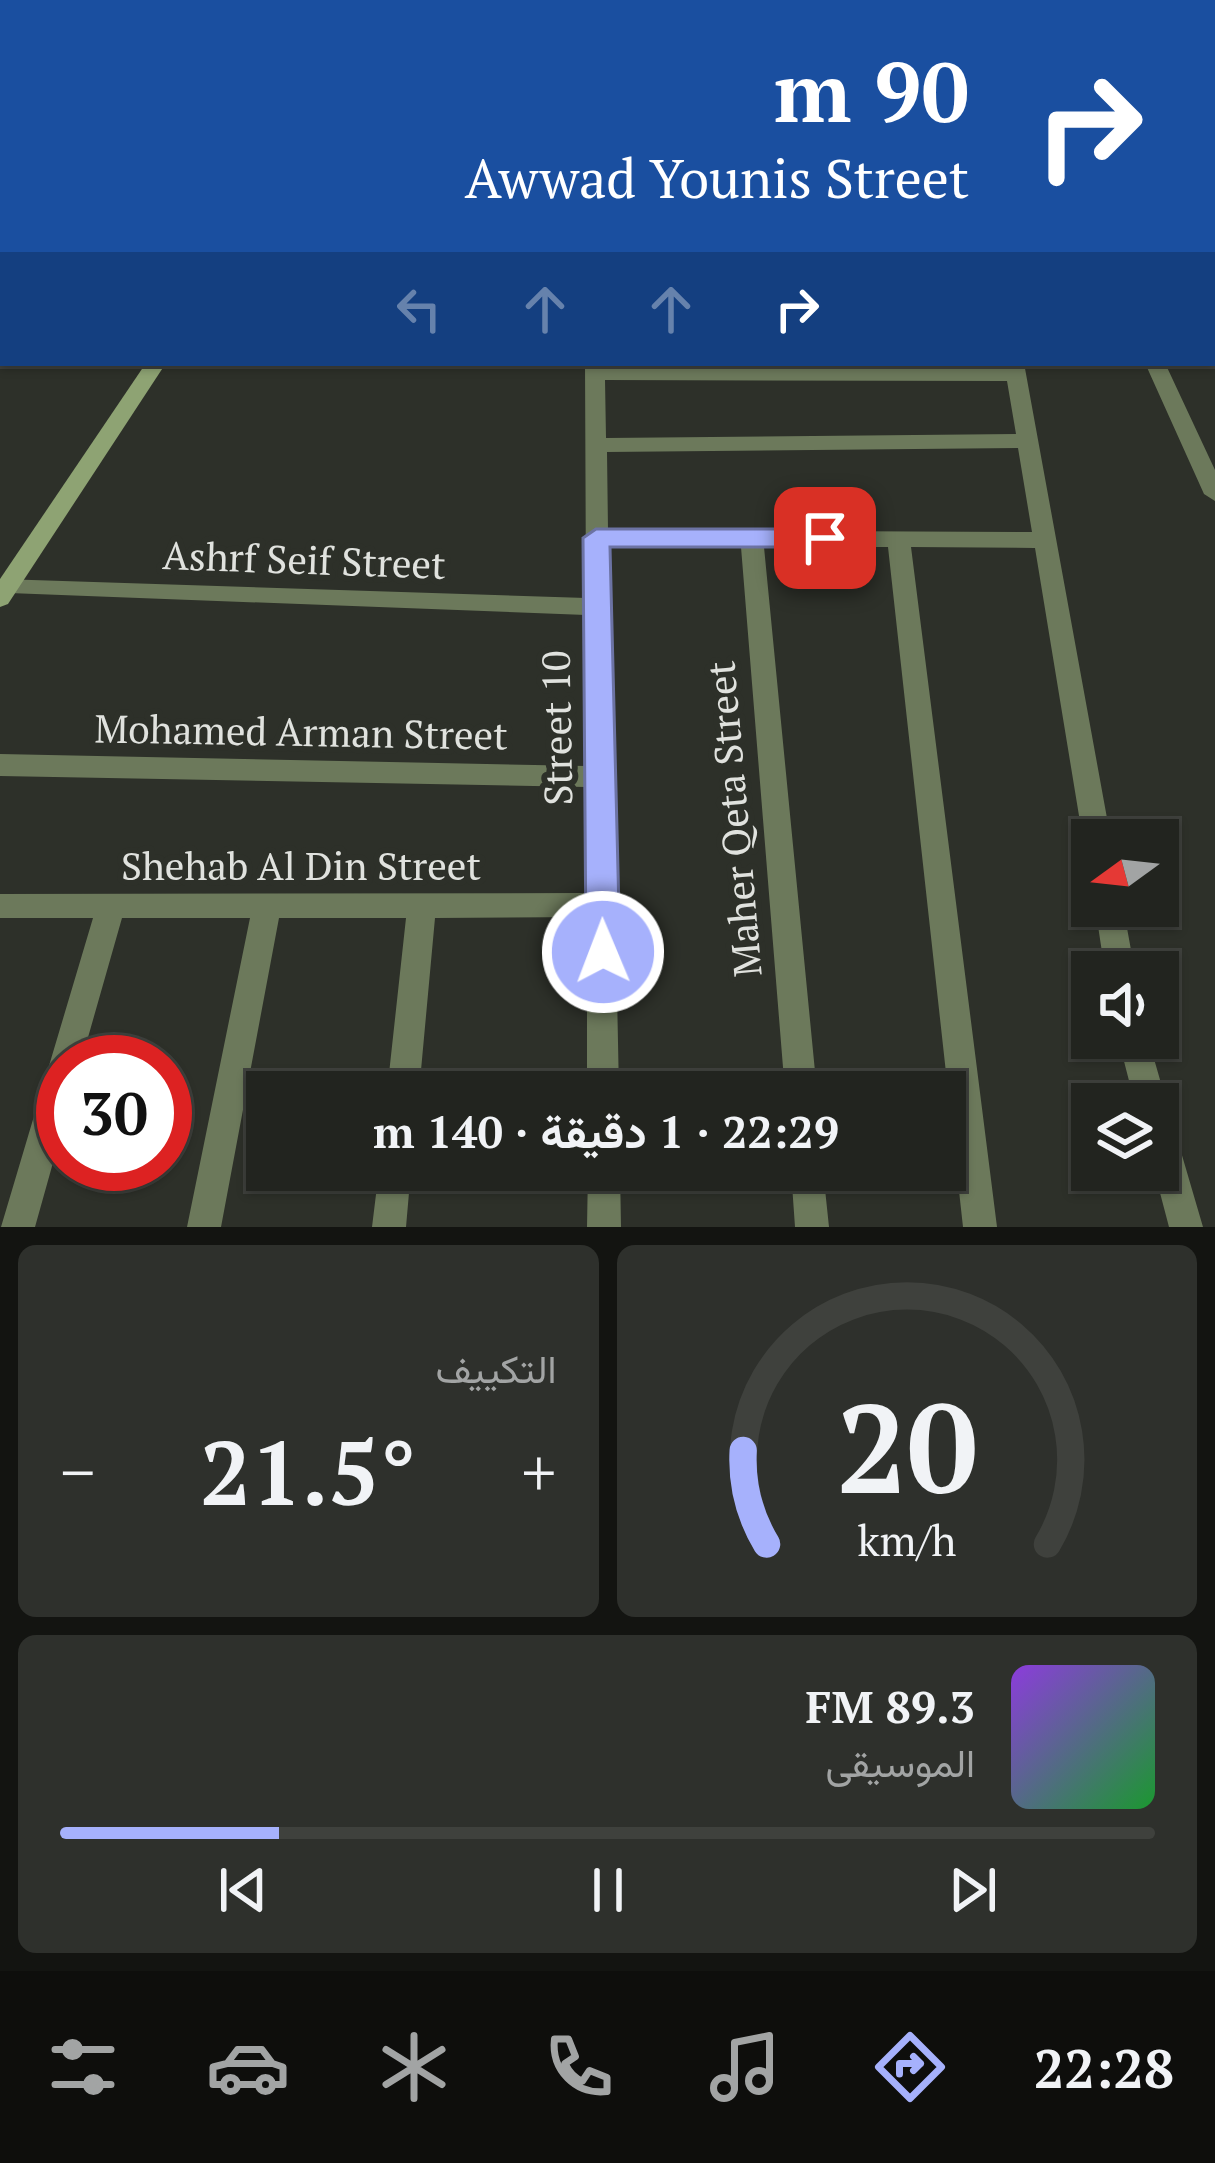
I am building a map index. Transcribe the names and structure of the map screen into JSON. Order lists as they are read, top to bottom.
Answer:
{
  "streets": {
    "street": [
      "Ashrf Seif Street",
      "Street 10",
      "Mohamed Arman Street",
      "Maher Qeta Street",
      "Shehab Al Din Street"
    ]
  },
  "crossings": [
    ["Ashrf Seif Street", "Street 10"],
    ["Street 10", "Mohamed Arman Street"],
    ["Street 10", "Shehab Al Din Street"]
  ],
  "north": "left",
  "page": {
    "turn": ["90 m", "Awwad Younis Street"],
    "limit": "30",
    "trip": "22:29 · 1 دقيقة · 140 m",
    "tile": "التكييف",
    "heat": ["−", "21.5°", "+"],
    "song": ["89.3 FM", "الموسيقى"],
    "tabs": "22:28",
    "gauge": ["20", "km/h"]
  }
}
